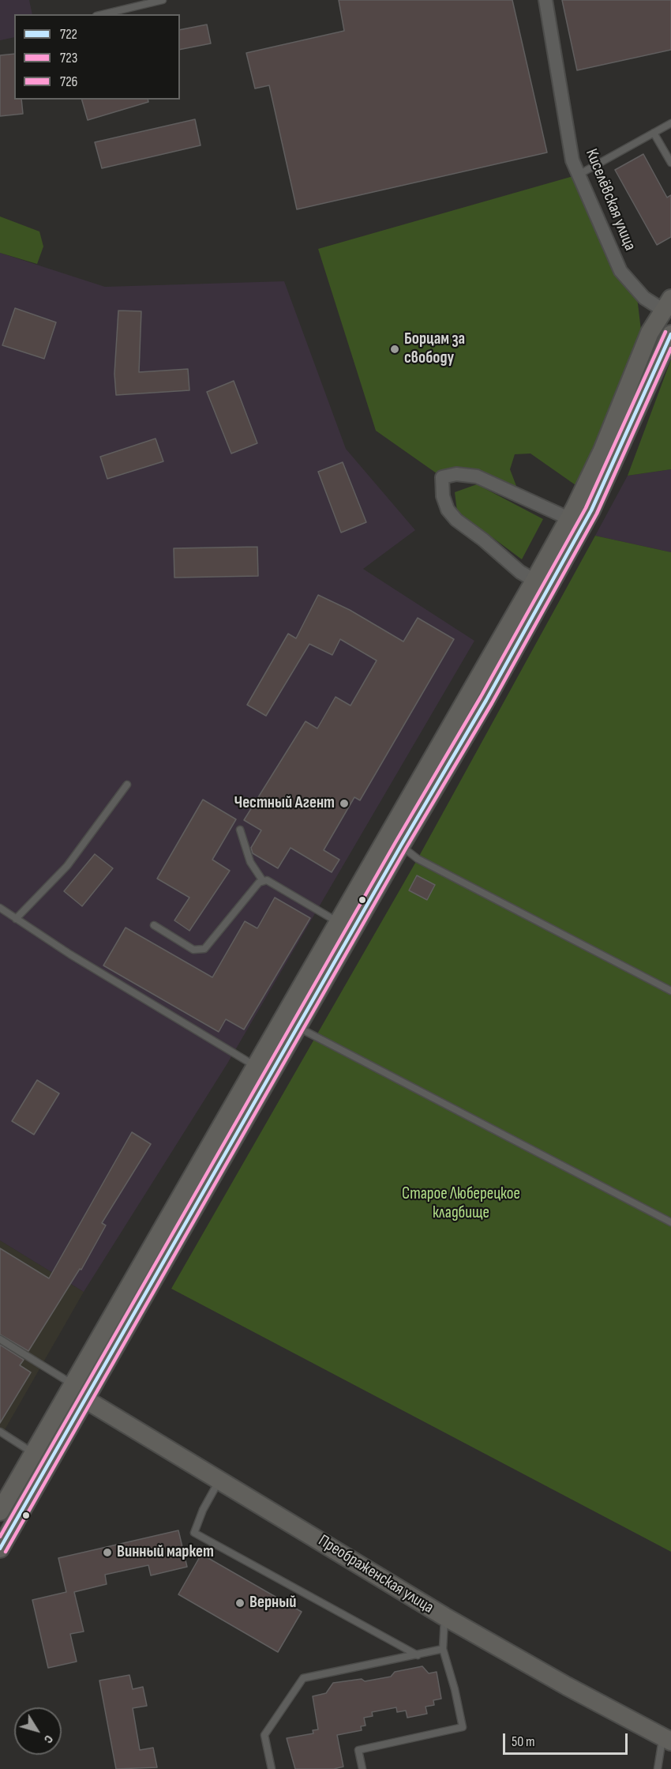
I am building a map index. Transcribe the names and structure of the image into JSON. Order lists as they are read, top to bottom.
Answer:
{
  "streets": {
    "main road": ["Преображенская улица"],
    "street": ["Киселёвская улица"]
  },
  "parks": ["Старое Люберецкое кладбище"],
  "places": [
    "Борцам за свободу",
    "Честный Агент",
    "Винный маркет",
    "Верный"
  ],
  "lines": ["transit line 726", "transit line 722", "transit line 723"],
  "legend": ["722", "723", "726"],
  "scale_bar": "50 m",
  "north": "bottom right"
}
